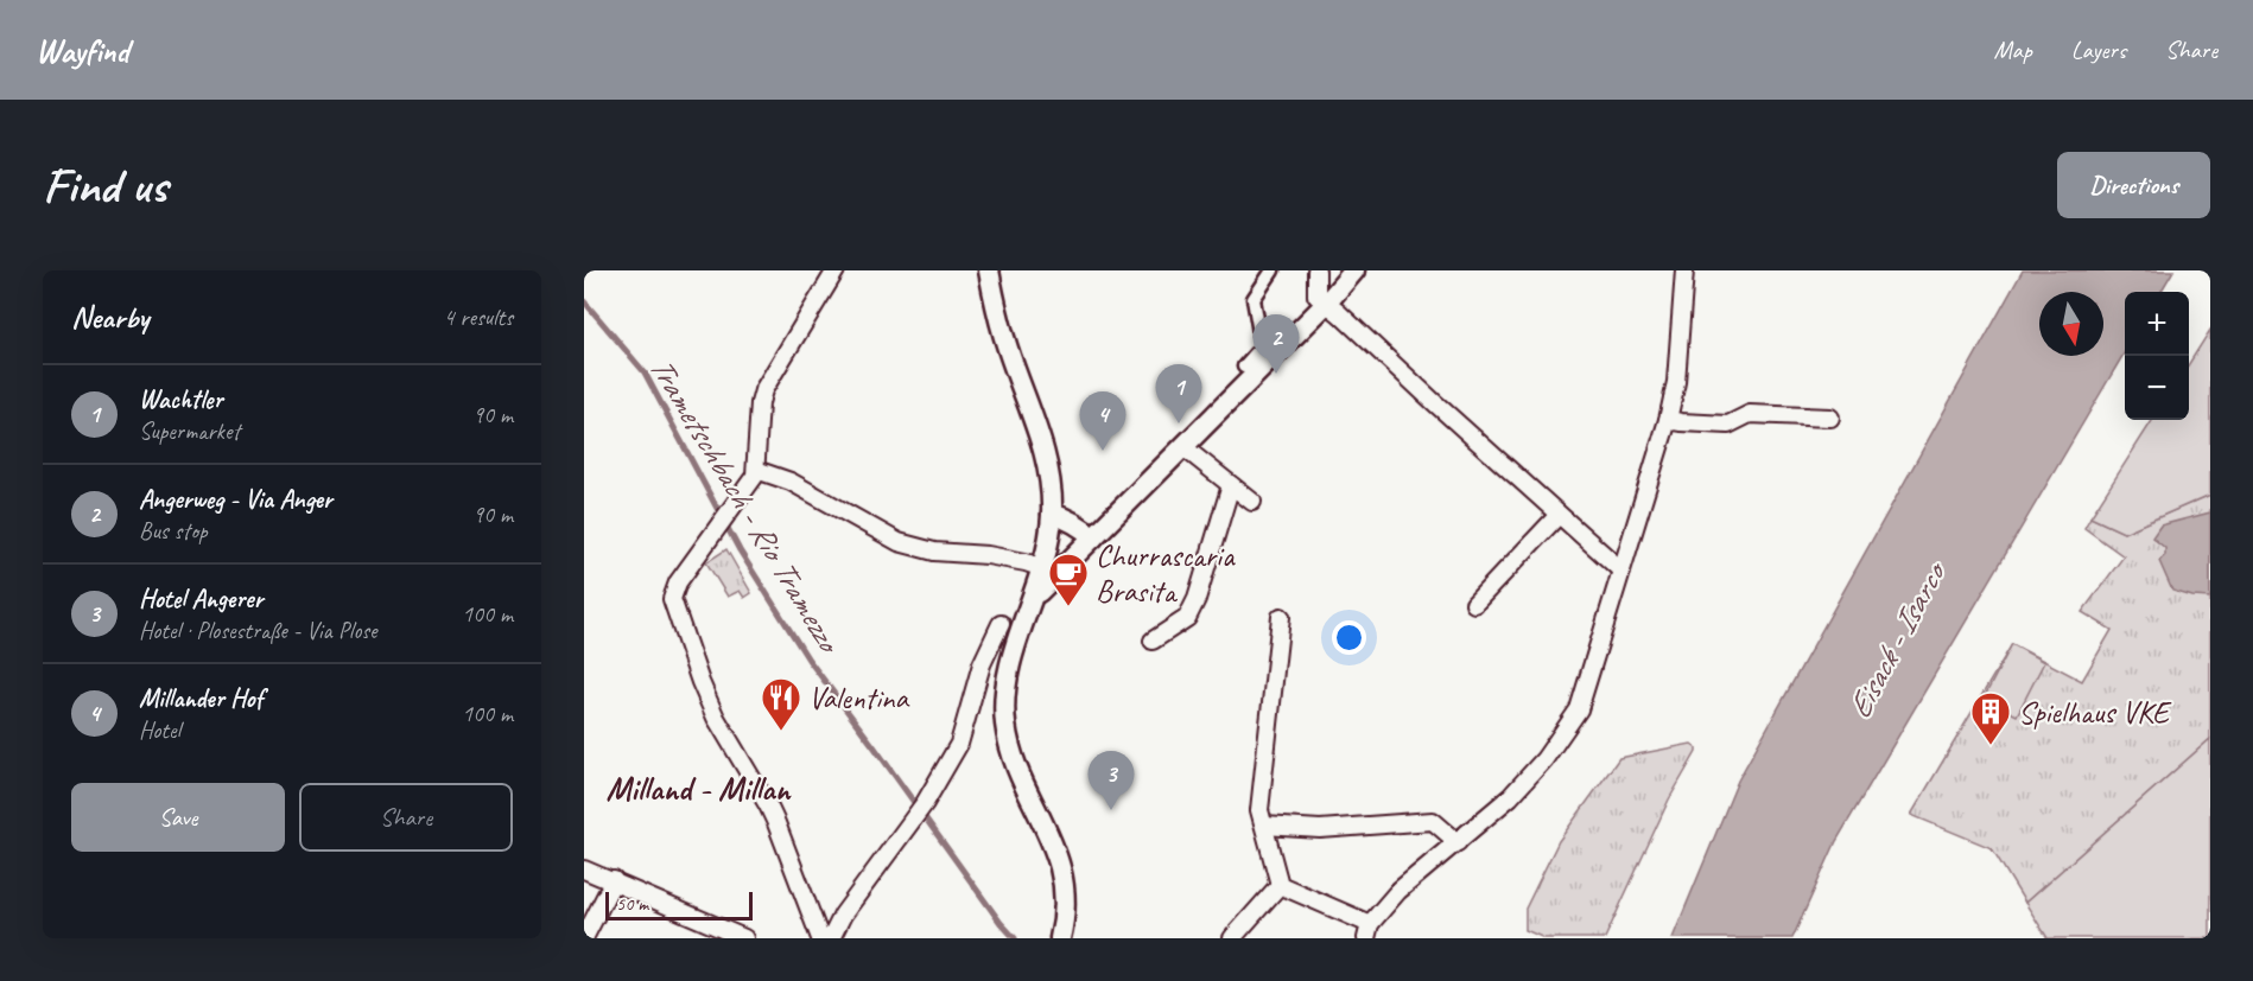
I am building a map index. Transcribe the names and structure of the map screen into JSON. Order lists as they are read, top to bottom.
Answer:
{
  "districts": ["Milland - Millan"],
  "water": ["Trametschbach - Rio Tramezzo", "Eisack - Isarco"],
  "places": {
    "cafe": ["Churrascaria Brasita"],
    "restaurant": ["Valentina"],
    "building": ["Spielhaus VKE"]
  },
  "scale_bar": "50 m",
  "north": "bottom",
  "page": {
    "header": "Wayfind",
    "nav": ["Map", "Layers", "Share"],
    "buttons": [
      "Directions",
      ["Save", "Share"]
    ],
    "title": "Find us",
    "heading": ["Nearby", "4 results"],
    "map_buttons": ["+", "−"],
    "pins": [
      "2",
      "1",
      "4",
      "3"
    ],
    "list": [
      {
        "mark": "1",
        "name": "Wachtler",
        "note": "Supermarket",
        "value": "90 m"
      },
      {
        "mark": "2",
        "name": "Angerweg - Via Anger",
        "note": "Bus stop",
        "value": "90 m"
      },
      {
        "mark": "3",
        "name": "Hotel Angerer",
        "note": "Hotel · Plosestraße - Via Plose",
        "value": "100 m"
      },
      {
        "mark": "4",
        "name": "Millander Hof",
        "note": "Hotel",
        "value": "100 m"
      }
    ],
    "scale": "50 m"
  }
}
